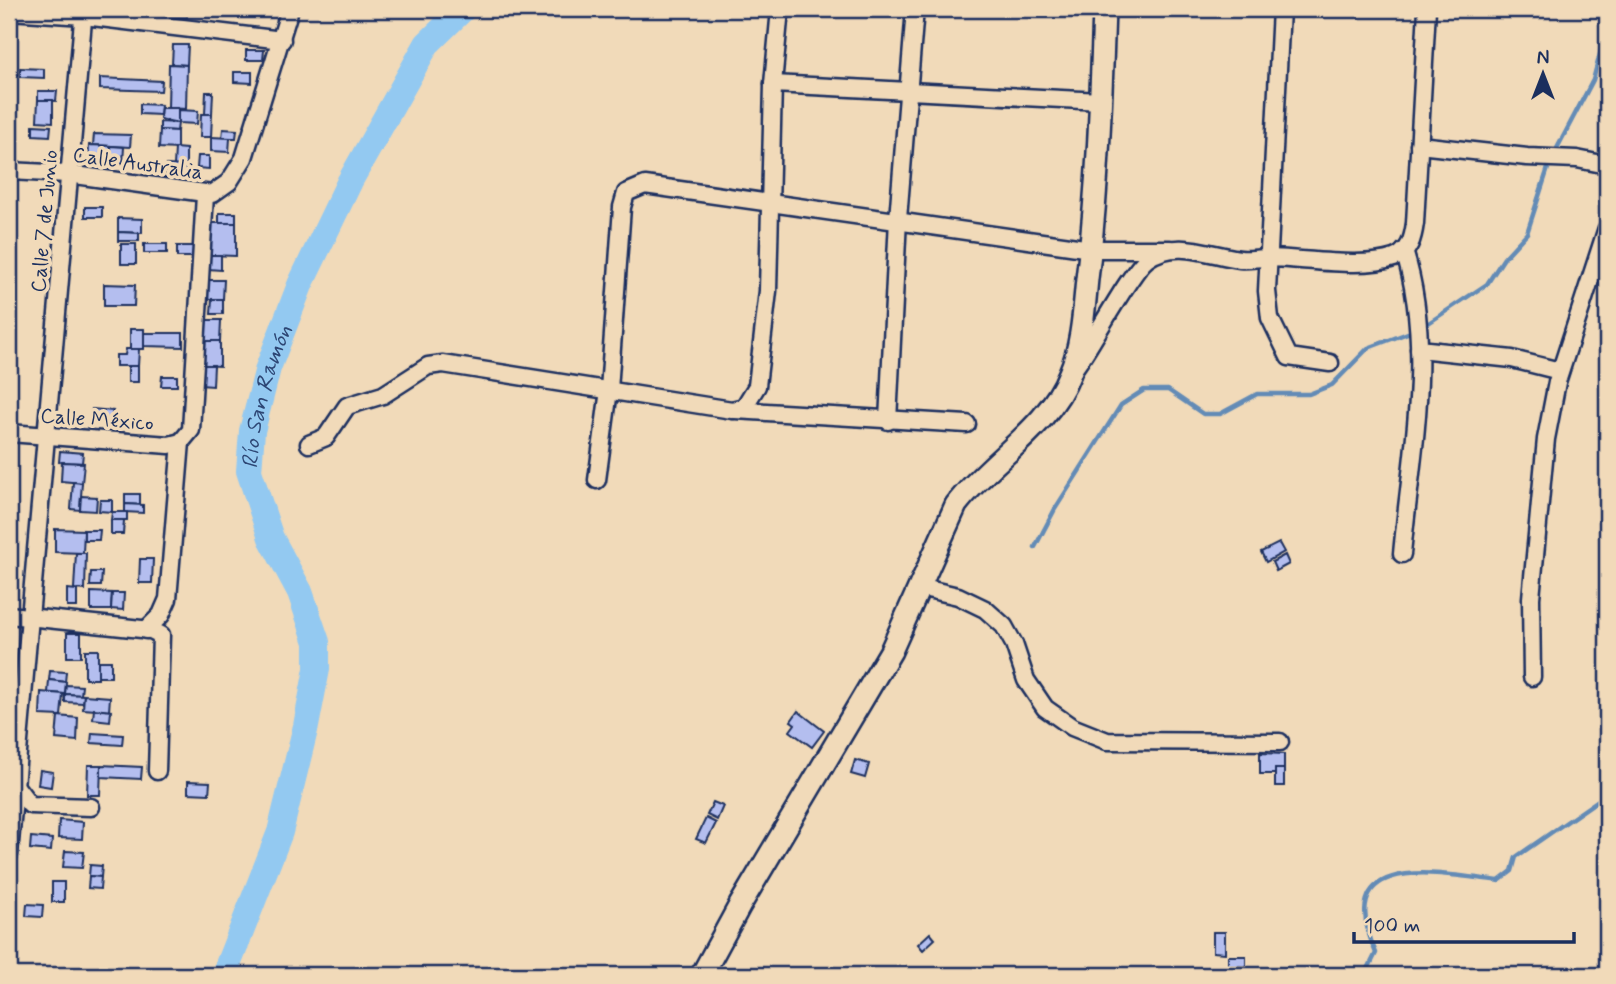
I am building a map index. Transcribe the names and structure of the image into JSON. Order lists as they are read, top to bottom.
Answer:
{
  "streets": {
    "street": ["Calle Australia", "Calle 7 de Junio", "Calle México"]
  },
  "crossings": [
    ["Calle Australia", "Calle 7 de Junio"],
    ["Calle 7 de Junio", "Calle México"]
  ],
  "water": ["Río San Ramón"],
  "scale_bar": "100 m",
  "north": "top"
}
